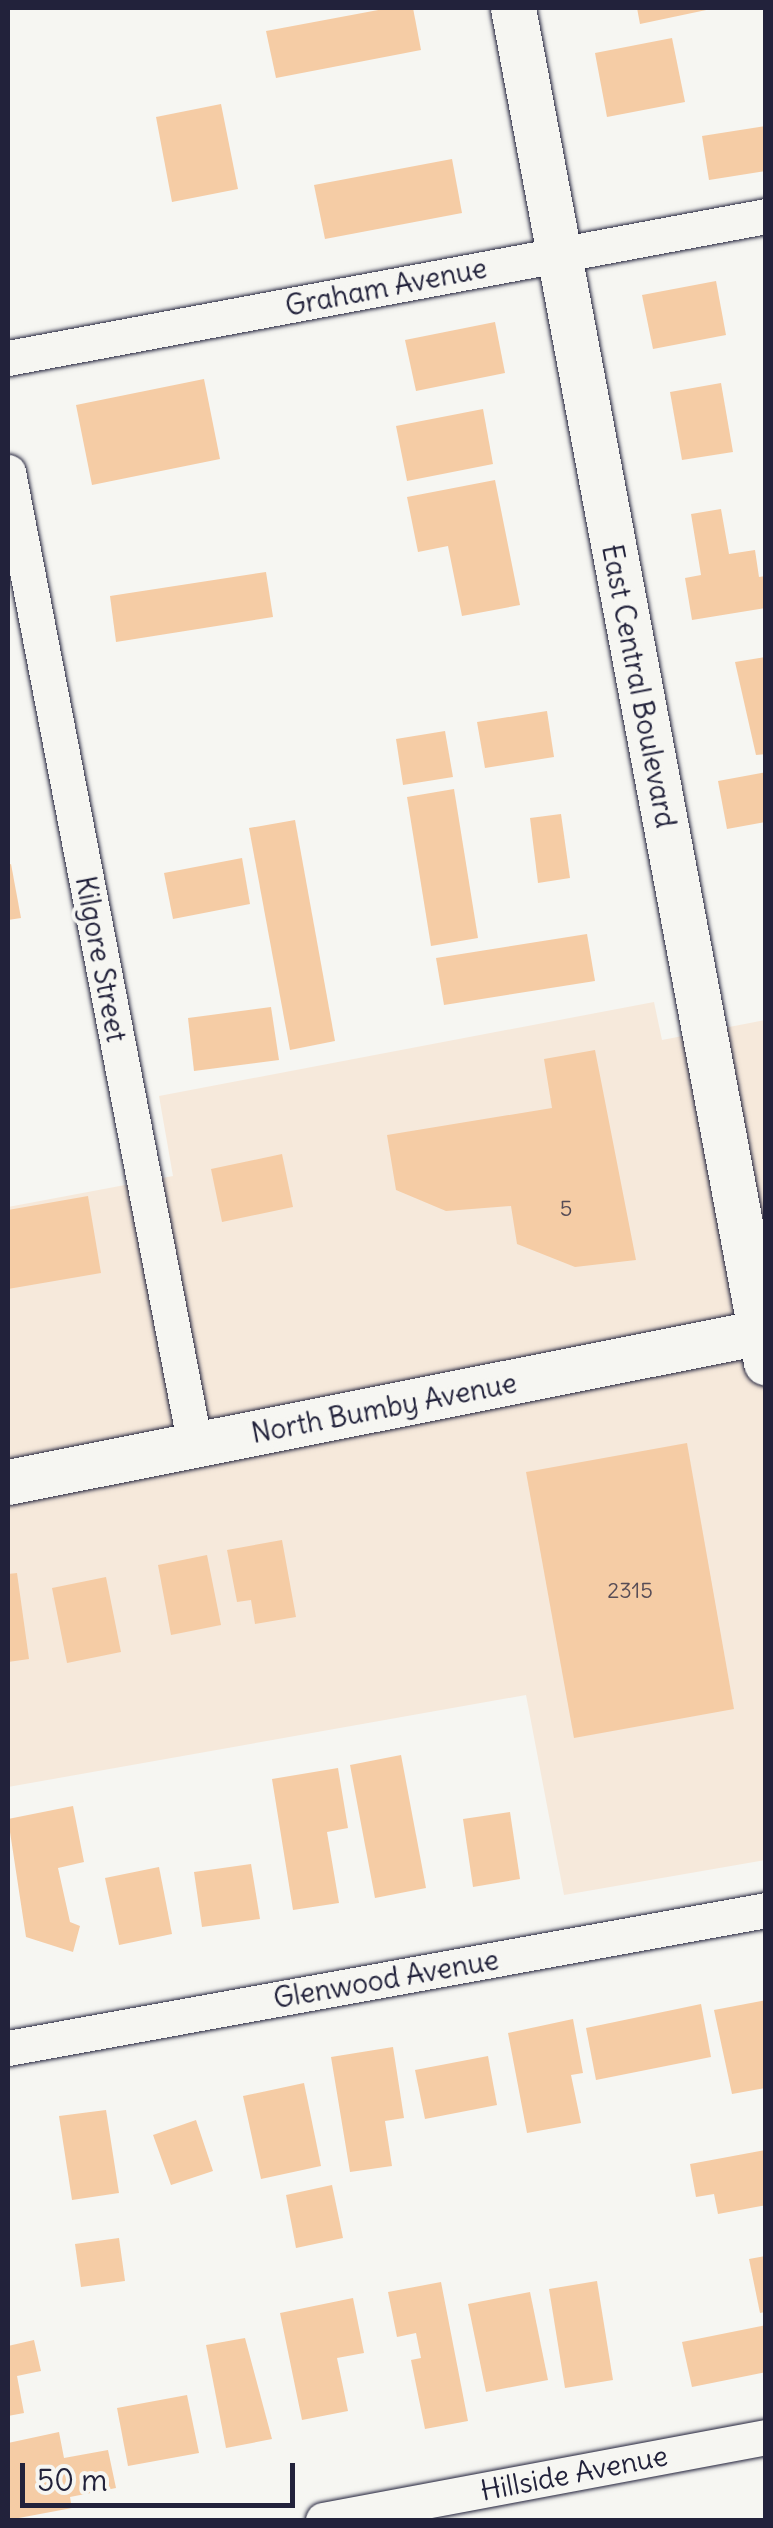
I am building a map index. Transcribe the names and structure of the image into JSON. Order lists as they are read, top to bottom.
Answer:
{
  "streets": {
    "street": [
      "Graham Avenue",
      "East Central Boulevard",
      "Kilgore Street",
      "North Bumby Avenue",
      "Glenwood Avenue",
      "Hillside Avenue"
    ]
  },
  "crossings": [
    ["Graham Avenue", "East Central Boulevard"],
    ["East Central Boulevard", "North Bumby Avenue"],
    ["Kilgore Street", "North Bumby Avenue"]
  ],
  "house_numbers": ["5", "2315"],
  "scale_bar": "50 m"
}
